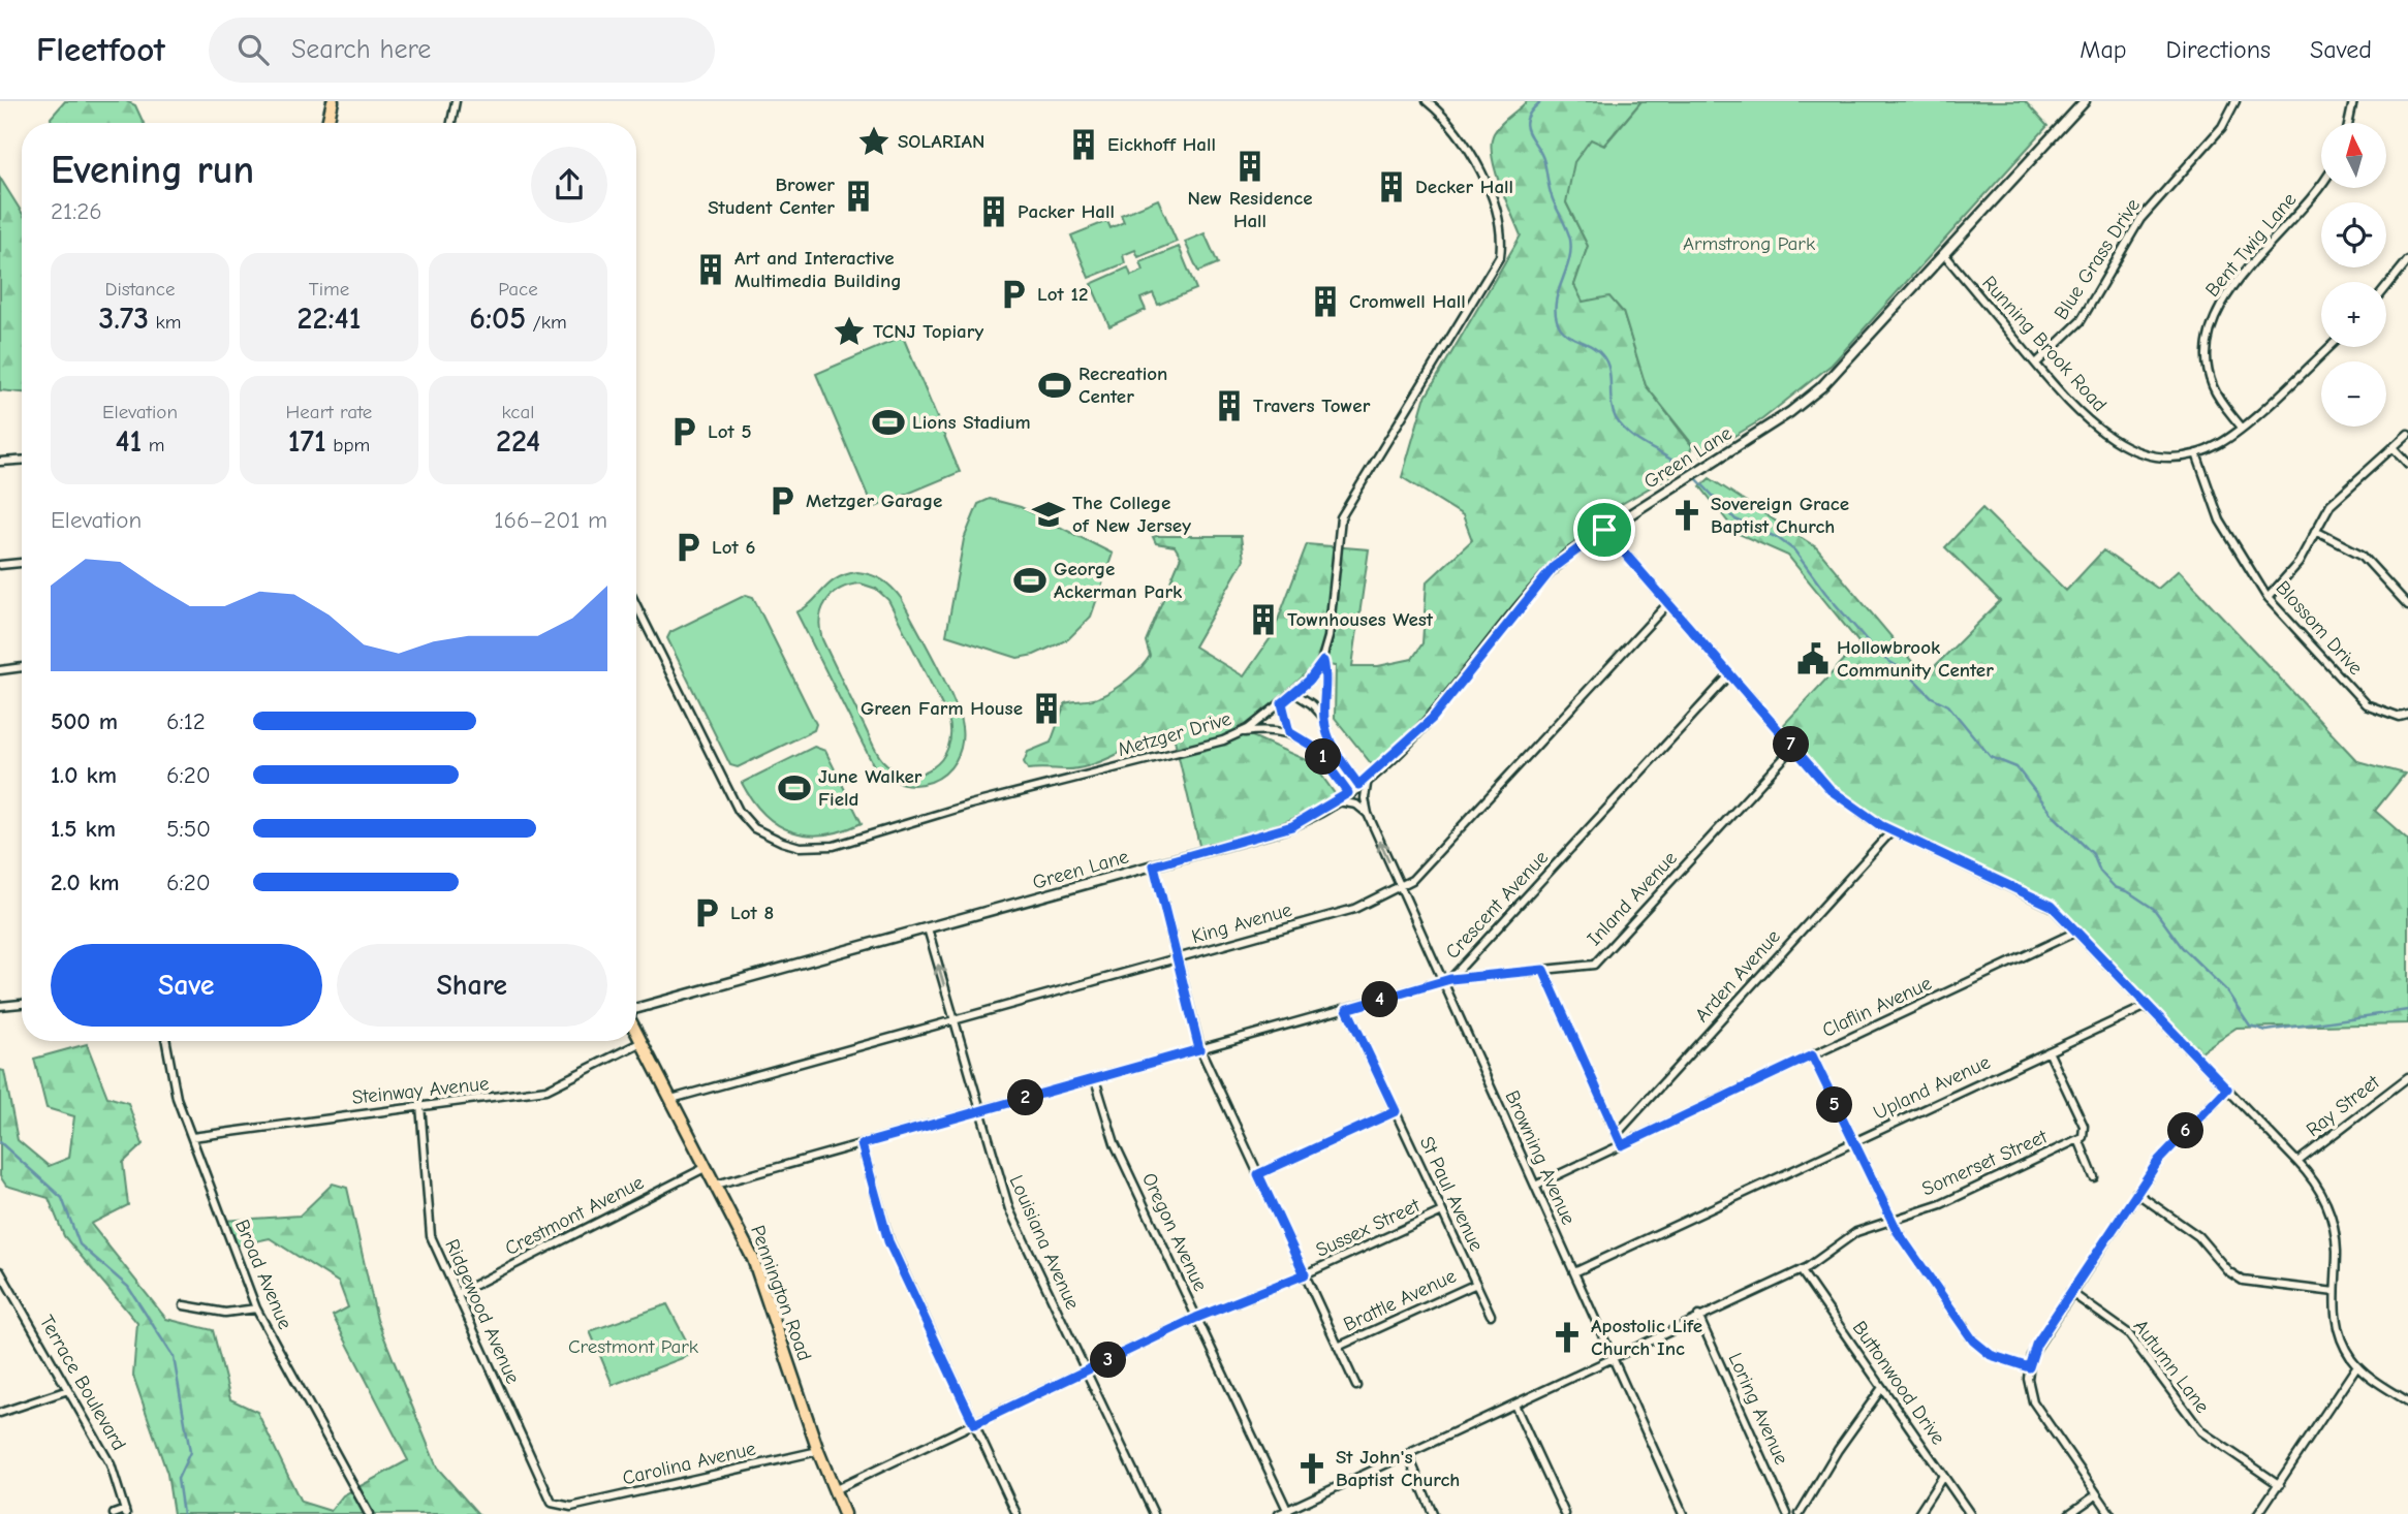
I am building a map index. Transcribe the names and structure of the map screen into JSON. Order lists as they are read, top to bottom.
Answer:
{
  "streets": {
    "main road": ["Pennington Road"],
    "street": [
      "Bent Twig Lane",
      "Blue Grass Drive",
      "Running Brook Road",
      "Green Lane",
      "Blossom Drive",
      "Metzger Drive",
      "Inland Avenue",
      "Crescent Avenue",
      "King Avenue",
      "Arden Avenue",
      "Claflin Avenue",
      "Upland Avenue",
      "Steinway Avenue",
      "Ray Street",
      "Browning Avenue",
      "Somerset Street",
      "St Paul Avenue",
      "Crestmont Avenue",
      "Sussex Street",
      "Oregon Avenue",
      "Louisiana Avenue",
      "Broad Avenue",
      "Brattle Avenue",
      "Ridgewood Avenue",
      "Autumn Lane",
      "Terrace Boulevard",
      "Buttonwood Drive",
      "Loring Avenue",
      "Carolina Avenue"
    ]
  },
  "crossings": [
    ["Bent Twig Lane", "Running Brook Road"],
    ["Blue Grass Drive", "Running Brook Road"],
    ["Running Brook Road", "Green Lane"],
    ["Running Brook Road", "Blossom Drive"],
    ["Green Lane", "Louisiana Avenue"],
    ["Inland Avenue", "Crescent Avenue"],
    ["Inland Avenue", "Browning Avenue"],
    ["Crescent Avenue", "Browning Avenue"],
    ["Crescent Avenue", "St Paul Avenue"],
    ["Crescent Avenue", "Oregon Avenue"],
    ["Crescent Avenue", "Louisiana Avenue"],
    ["Crescent Avenue", "Pennington Road"],
    ["King Avenue", "Browning Avenue"],
    ["King Avenue", "Louisiana Avenue"],
    ["King Avenue", "Pennington Road"],
    ["Claflin Avenue", "Browning Avenue"],
    ["Upland Avenue", "Browning Avenue"],
    ["Steinway Avenue", "Broad Avenue"],
    ["Steinway Avenue", "Pennington Road"],
    ["Steinway Avenue", "Ridgewood Avenue"],
    ["Browning Avenue", "Somerset Street"],
    ["Somerset Street", "Oregon Avenue"],
    ["Somerset Street", "Buttonwood Drive"],
    ["Somerset Street", "Loring Avenue"],
    ["St Paul Avenue", "Sussex Street"],
    ["St Paul Avenue", "Brattle Avenue"],
    ["Crestmont Avenue", "Pennington Road"],
    ["Crestmont Avenue", "Ridgewood Avenue"],
    ["Sussex Street", "Oregon Avenue"],
    ["Sussex Street", "Louisiana Avenue"],
    ["Sussex Street", "Pennington Road"],
    ["Pennington Road", "Carolina Avenue"],
    ["Ridgewood Avenue", "Carolina Avenue"]
  ],
  "parks": ["Armstrong Park", "Crestmont Park"],
  "places": {
    "place": ["SOLARIAN", "TCNJ Topiary"],
    "building": [
      "Eickhoff Hall",
      "New Residence Hall",
      "Decker Hall",
      "Brower Student Center",
      "Packer Hall",
      "Art and Interactive Multimedia Building",
      "Cromwell Hall",
      "Travers Tower",
      "Townhouses West",
      "Green Farm House"
    ],
    "parking": [
      "Lot 12",
      "Lot 5",
      "Metzger Garage",
      "Lot 6",
      "Lot 8"
    ],
    "sports": [
      "Recreation Center",
      "Lions Stadium",
      "George Ackerman Park",
      "June Walker Field"
    ],
    "school or university": ["The College of New Jersey"],
    "church": ["Sovereign Grace Baptist Church", "Apostolic Life Church Inc", "St John's Baptist Church"],
    "public building": ["Hollowbrook Community Center"]
  },
  "north": "top",
  "page": {
    "header": "Fleetfoot",
    "search": "Search here",
    "nav": ["Map", "Directions", "Saved"],
    "map_buttons": ["+", "−"],
    "heading": ["Evening run", "21:26"],
    "stats": [
      ["Distance", "3.73 km"],
      ["Time", "22:41"],
      ["Pace", "6:05 /km"],
      ["Elevation", "41 m"],
      ["Heart rate", "171 bpm"],
      ["kcal", "224"]
    ],
    "chart": ["Elevation", "166–201 m"],
    "list": [
      {
        "name": "500 m",
        "note": "6:12"
      },
      {
        "name": "1.0 km",
        "note": "6:20"
      },
      {
        "name": "1.5 km",
        "note": "5:50"
      },
      {
        "name": "2.0 km",
        "note": "6:20"
      }
    ],
    "pins": [
      "7",
      "1",
      "4",
      "2",
      "5",
      "6",
      "3"
    ],
    "buttons": ["Save", "Share"]
  }
}
